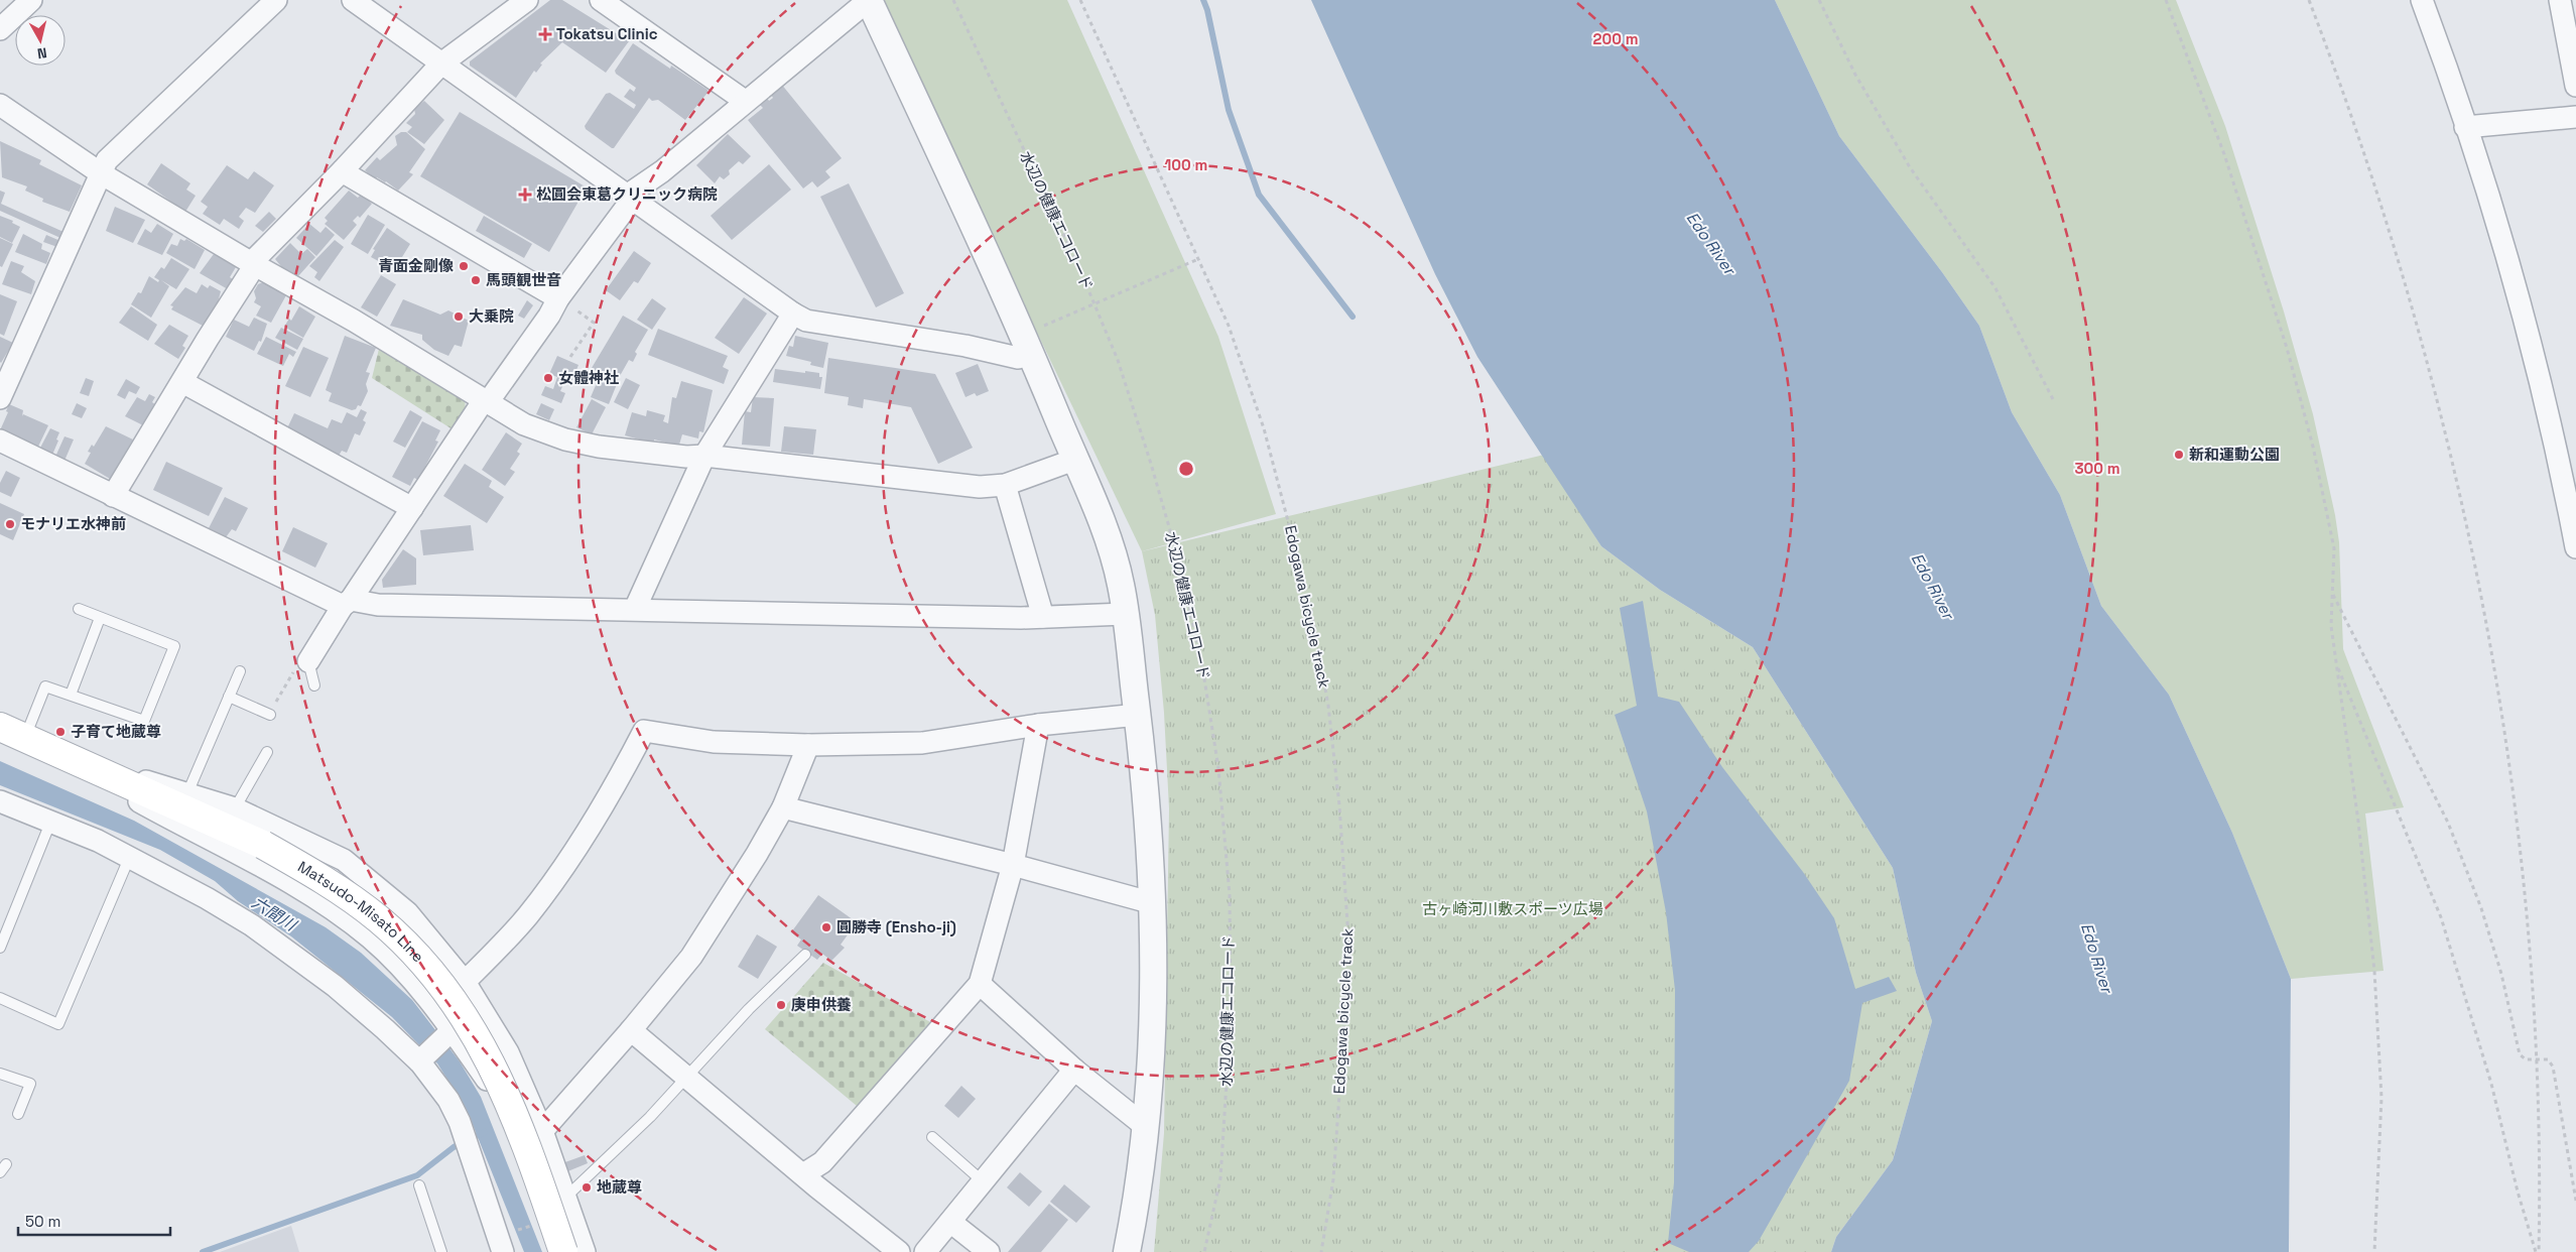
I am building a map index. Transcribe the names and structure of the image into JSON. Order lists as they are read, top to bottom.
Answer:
{
  "streets": {
    "main road": ["Matsudo-Misato Line"],
    "path": ["水辺の健康エコロード", "Edogawa bicycle track"]
  },
  "water": ["Edo River", "六間川"],
  "parks": ["古ヶ崎河川敷スポーツ広場"],
  "places": {
    "health": ["Tokatsu Clinic", "松圓会東葛クリニック病院"],
    "other": [
      "青面金剛像",
      "馬頭観世音",
      "大乗院",
      "女體神社",
      "新和運動公園",
      "モナリエ水神前",
      "子育て地蔵尊",
      "圓勝寺 (Ensho-ji)",
      "庚申供養",
      "地蔵尊"
    ]
  },
  "scale_bar": "50 m",
  "north": "bottom",
  "rings": ["200 m", "100 m", "300 m"]
}
